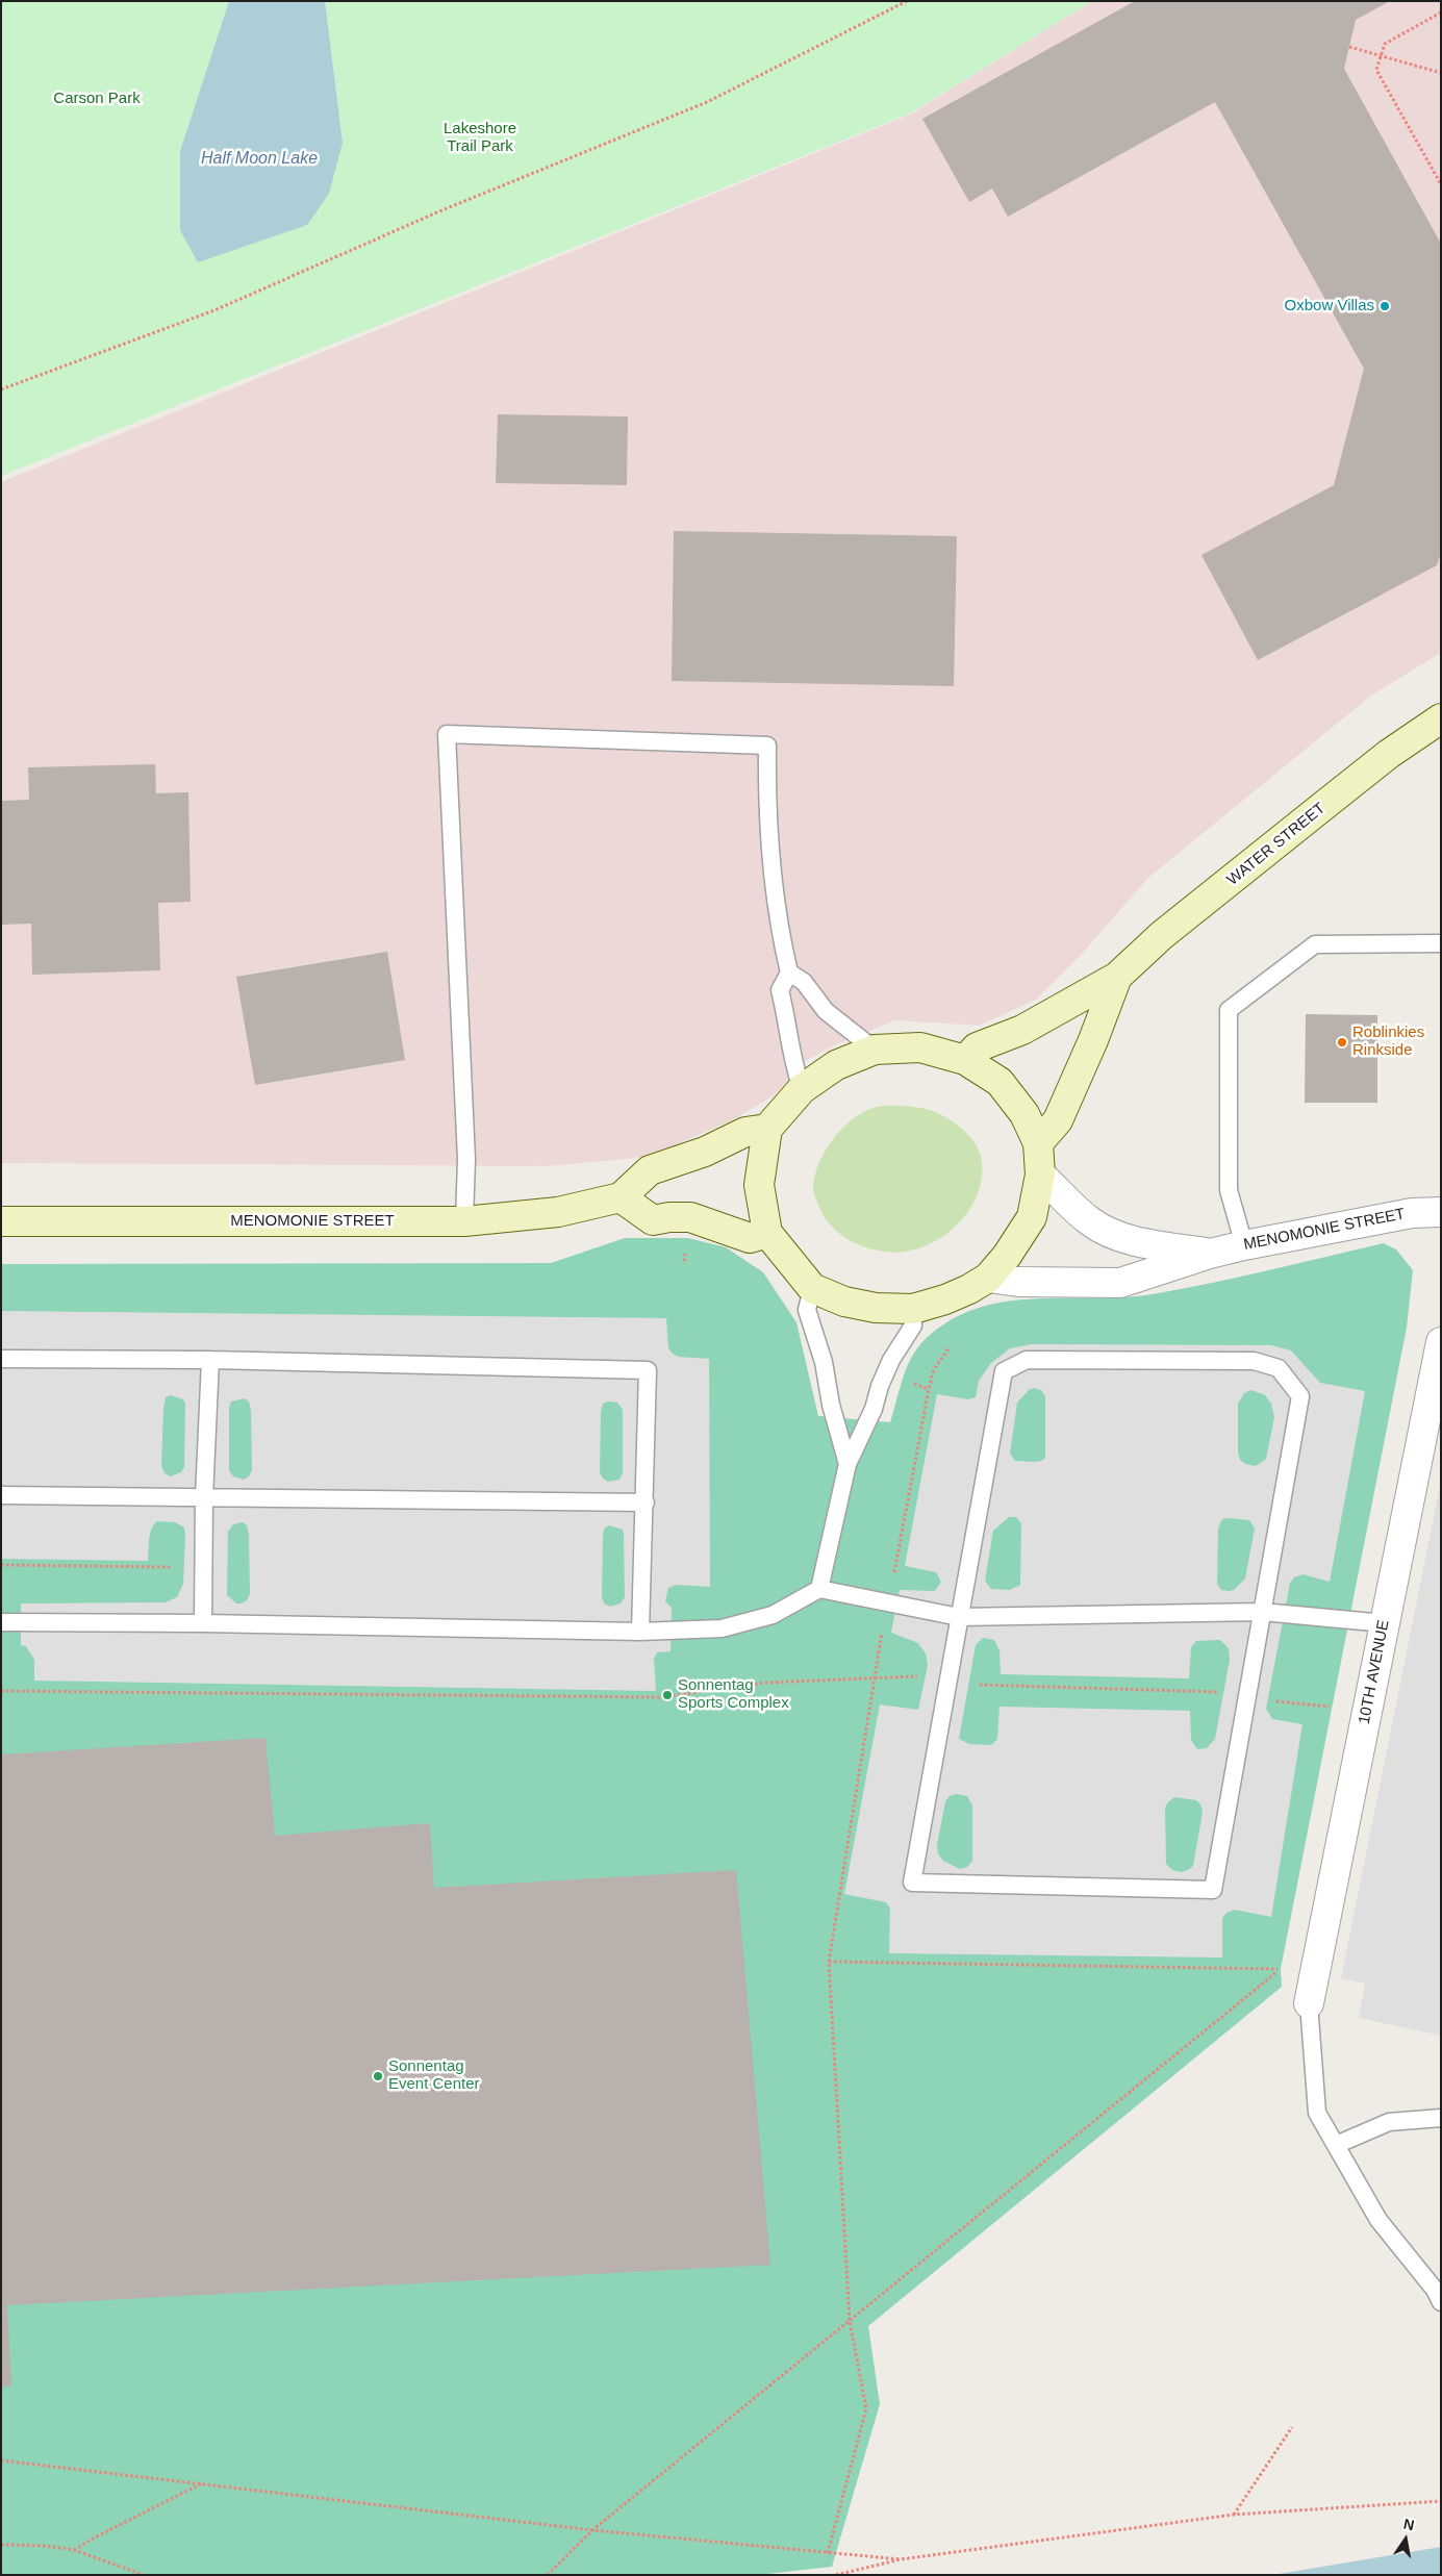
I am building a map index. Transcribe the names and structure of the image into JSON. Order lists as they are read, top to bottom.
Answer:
{
  "streets": {
    "main road": ["WATER STREET", "MENOMONIE STREET"],
    "street": ["10TH AVENUE"]
  },
  "water": ["Half Moon Lake"],
  "parks": ["Carson Park", "Lakeshore Trail Park"],
  "places": [
    "Oxbow Villas",
    "Roblinkies Rinkside",
    "Sonnentag Sports Complex",
    "Sonnentag Event Center"
  ],
  "north": "top"
}
